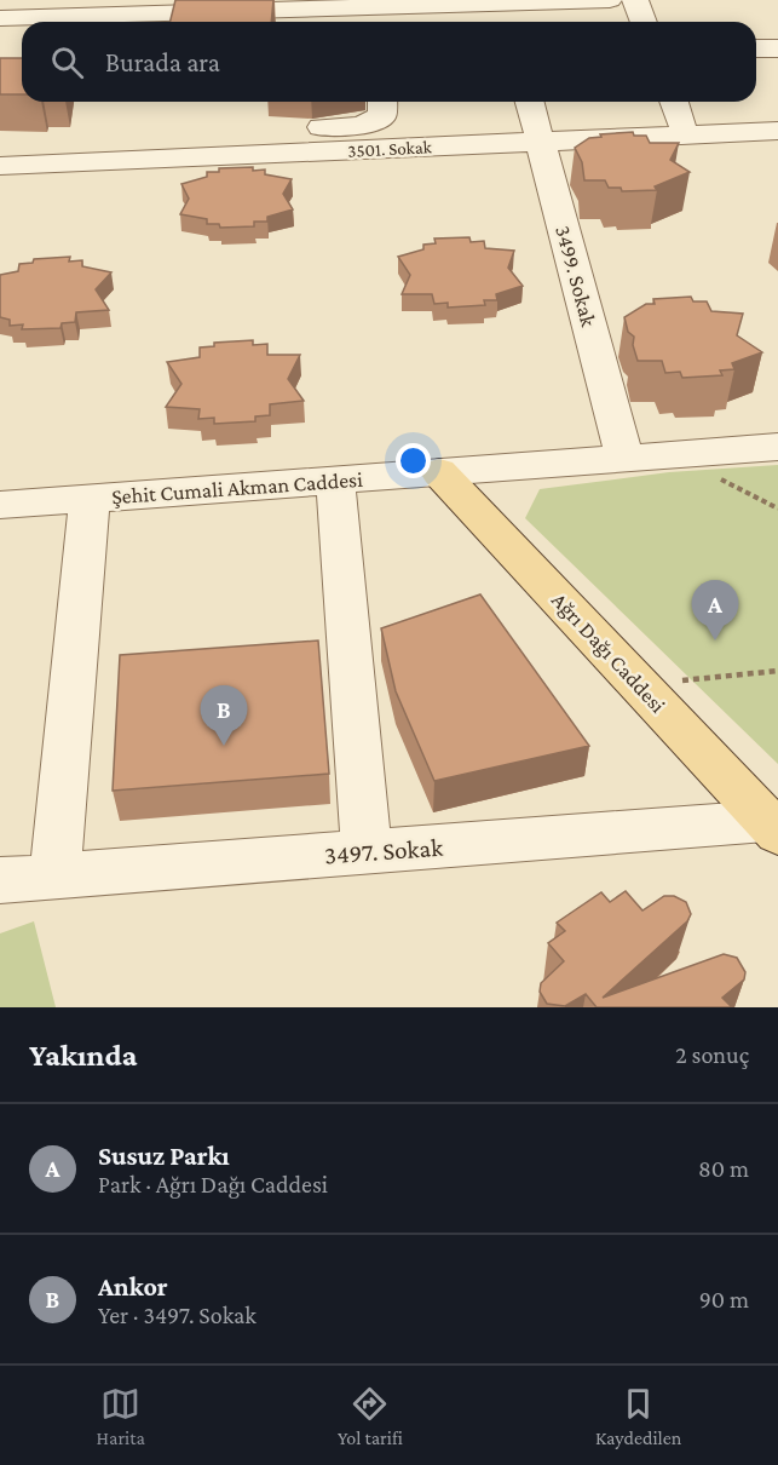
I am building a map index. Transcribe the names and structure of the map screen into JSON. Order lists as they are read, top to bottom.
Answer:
{
  "streets": {
    "main road": ["Ağrı Dağı Caddesi"],
    "street": [
      "3501. Sokak",
      "3499. Sokak",
      "Şehit Cumali Akman Caddesi",
      "3497. Sokak"
    ]
  },
  "crossings": [
    ["3501. Sokak", "3499. Sokak"],
    ["3499. Sokak", "Şehit Cumali Akman Caddesi"],
    ["Şehit Cumali Akman Caddesi", "Ağrı Dağı Caddesi"],
    ["Ağrı Dağı Caddesi", "3497. Sokak"]
  ],
  "page": {
    "search": "Burada ara",
    "pins": ["A", "B"],
    "heading": ["Yakında", "2 sonuç"],
    "list": [
      {
        "mark": "A",
        "name": "Susuz Parkı",
        "note": "Park · Ağrı Dağı Caddesi",
        "value": "80 m"
      },
      {
        "mark": "B",
        "name": "Ankor",
        "note": "Yer · 3497. Sokak",
        "value": "90 m"
      }
    ],
    "nav": ["Harita", "Yol tarifi", "Kaydedilen"]
  }
}
